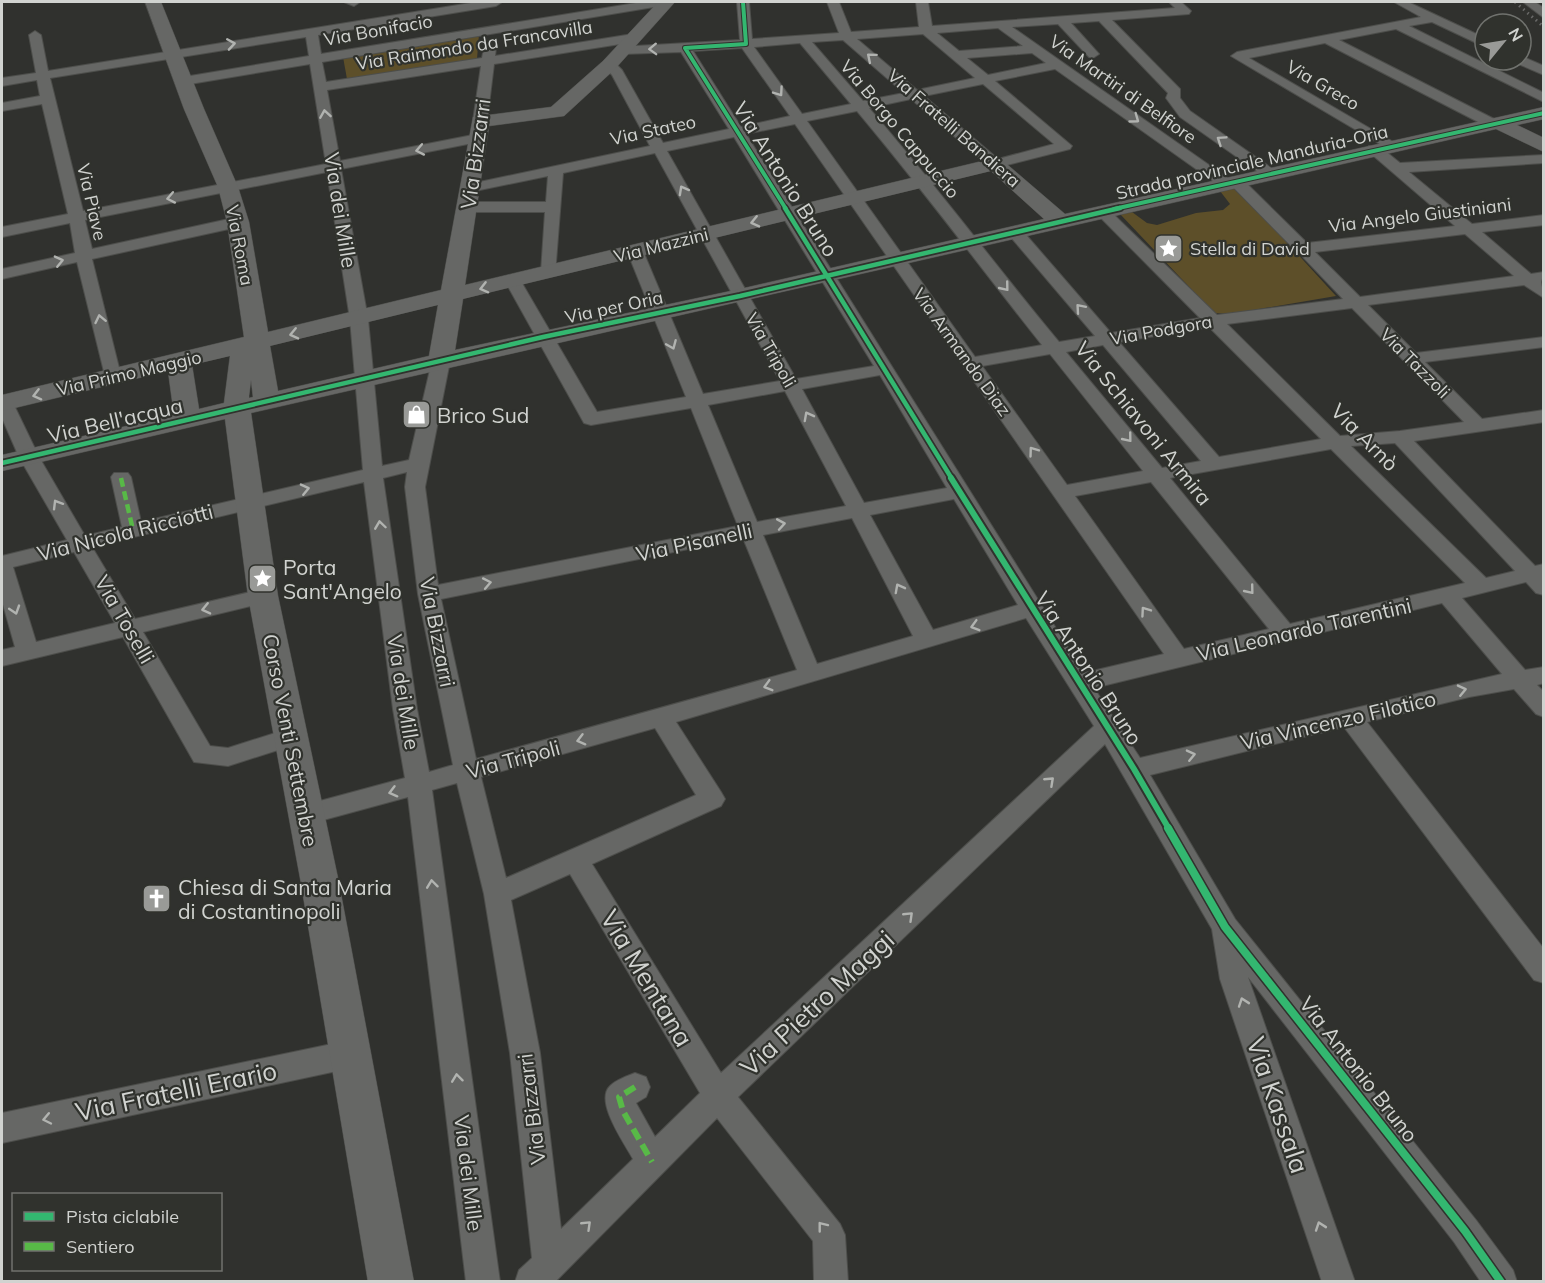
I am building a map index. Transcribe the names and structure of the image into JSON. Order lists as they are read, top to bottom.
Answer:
{
  "streets": {
    "street": [
      "Via Bonifacio",
      "Via Raimondo da Francavilla",
      "Via Greco",
      "Via Martiri di Belfiore",
      "Via Fratelli Bandiera",
      "Via Borgo Cappuccio",
      "Via Stateo",
      "Via Bizzarri",
      "Strada provinciale Manduria-Oria",
      "Via Antonio Bruno",
      "Via Piave",
      "Via dei Mille",
      "Via Angelo Giustiniani",
      "Via Roma",
      "Via Mazzini",
      "Via per Oria",
      "Via Podgora",
      "Via Tripoli",
      "Via Armando Diaz",
      "Via Tazzoli",
      "Via Primo Maggio",
      "Via Bell'acqua",
      "Via Schiavoni Armira",
      "Via Arnò",
      "Via Nicola Ricciotti",
      "Via Pisanelli",
      "Via Toselli",
      "Via Leonardo Tarentini",
      "Via Vincenzo Filotico",
      "Corso Venti Settembre",
      "Via Mentana",
      "Via Pietro Maggi",
      "Via Fratelli Erario",
      "Via Kassala"
    ]
  },
  "crossings": [
    ["Via Bonifacio", "Via Bizzarri"],
    ["Via Bonifacio", "Via dei Mille"],
    ["Via Raimondo da Francavilla", "Via Martiri di Belfiore"],
    ["Via Raimondo da Francavilla", "Via Fratelli Bandiera"],
    ["Via Raimondo da Francavilla", "Via Borgo Cappuccio"],
    ["Via Raimondo da Francavilla", "Via Bizzarri"],
    ["Via Raimondo da Francavilla", "Via Antonio Bruno"],
    ["Via Raimondo da Francavilla", "Via dei Mille"],
    ["Via Raimondo da Francavilla", "Via Armando Diaz"],
    ["Via Greco", "Strada provinciale Manduria-Oria"],
    ["Via Greco", "Via Angelo Giustiniani"],
    ["Via Greco", "Via Podgora"],
    ["Via Martiri di Belfiore", "Via Stateo"],
    ["Via Martiri di Belfiore", "Strada provinciale Manduria-Oria"],
    ["Via Martiri di Belfiore", "Via Angelo Giustiniani"],
    ["Via Martiri di Belfiore", "Via Tazzoli"],
    ["Via Fratelli Bandiera", "Via Stateo"],
    ["Via Fratelli Bandiera", "Strada provinciale Manduria-Oria"],
    ["Via Fratelli Bandiera", "Via Mazzini"],
    ["Via Borgo Cappuccio", "Via Stateo"],
    ["Via Borgo Cappuccio", "Strada provinciale Manduria-Oria"],
    ["Via Borgo Cappuccio", "Via Mazzini"],
    ["Via Borgo Cappuccio", "Via per Oria"],
    ["Via Borgo Cappuccio", "Via Schiavoni Armira"],
    ["Via Stateo", "Via Bizzarri"],
    ["Via Stateo", "Via Antonio Bruno"],
    ["Via Stateo", "Via Mazzini"],
    ["Via Stateo", "Via Tripoli"],
    ["Via Stateo", "Via Armando Diaz"],
    ["Via Bizzarri", "Via Mazzini"],
    ["Via Bizzarri", "Via per Oria"],
    ["Via Bizzarri", "Via Tripoli"],
    ["Via Bizzarri", "Via Nicola Ricciotti"],
    ["Via Bizzarri", "Via Pisanelli"],
    ["Via Bizzarri", "Via Pietro Maggi"],
    ["Strada provinciale Manduria-Oria", "Via per Oria"],
    ["Strada provinciale Manduria-Oria", "Via Schiavoni Armira"],
    ["Strada provinciale Manduria-Oria", "Via Arnò"],
    ["Via Antonio Bruno", "Via Mazzini"],
    ["Via Antonio Bruno", "Via per Oria"],
    ["Via Antonio Bruno", "Via Tripoli"],
    ["Via Antonio Bruno", "Via Pisanelli"],
    ["Via Antonio Bruno", "Via Leonardo Tarentini"],
    ["Via Antonio Bruno", "Via Vincenzo Filotico"],
    ["Via Antonio Bruno", "Via Pietro Maggi"],
    ["Via Antonio Bruno", "Via Kassala"],
    ["Via Piave", "Via Primo Maggio"],
    ["Via dei Mille", "Via Mazzini"],
    ["Via dei Mille", "Via per Oria"],
    ["Via dei Mille", "Via Tripoli"],
    ["Via dei Mille", "Via Nicola Ricciotti"],
    ["Via Angelo Giustiniani", "Via Tazzoli"],
    ["Via Roma", "Via Mazzini"],
    ["Via Roma", "Via per Oria"],
    ["Via Roma", "Via Primo Maggio"],
    ["Via Roma", "Via Bell'acqua"],
    ["Via Roma", "Corso Venti Settembre"],
    ["Via Mazzini", "Via Tripoli"],
    ["Via Mazzini", "Via Armando Diaz"],
    ["Via Mazzini", "Via Primo Maggio"],
    ["Via per Oria", "Via Tripoli"],
    ["Via per Oria", "Via Armando Diaz"],
    ["Via per Oria", "Via Bell'acqua"],
    ["Via per Oria", "Via Schiavoni Armira"],
    ["Via per Oria", "Corso Venti Settembre"],
    ["Via Podgora", "Via Armando Diaz"],
    ["Via Podgora", "Via Tazzoli"],
    ["Via Podgora", "Via Schiavoni Armira"],
    ["Via Podgora", "Via Arnò"],
    ["Via Tripoli", "Via Pisanelli"],
    ["Via Tripoli", "Corso Venti Settembre"],
    ["Via Armando Diaz", "Via Leonardo Tarentini"],
    ["Via Primo Maggio", "Via Toselli"],
    ["Via Bell'acqua", "Via Toselli"],
    ["Via Bell'acqua", "Corso Venti Settembre"],
    ["Via Schiavoni Armira", "Via Leonardo Tarentini"],
    ["Via Arnò", "Via Leonardo Tarentini"],
    ["Via Nicola Ricciotti", "Via Toselli"],
    ["Via Nicola Ricciotti", "Corso Venti Settembre"],
    ["Via Toselli", "Corso Venti Settembre"],
    ["Corso Venti Settembre", "Via Fratelli Erario"],
    ["Via Mentana", "Via Pietro Maggi"]
  ],
  "one_way": [
    "Via Piave",
    "Via dei Mille",
    "Via Vincenzo Filotico",
    "Via Mentana",
    "Via Pietro Maggi",
    "Via Fratelli Erario",
    "Via Kassala"
  ],
  "places": {
    "place": ["Stella di David", "Porta Sant'Angelo"],
    "shop": ["Brico Sud"],
    "church": ["Chiesa di Santa Maria di Costantinopoli"]
  },
  "legend": ["Pista ciclabile", "Sentiero"],
  "north": "top right"
}
